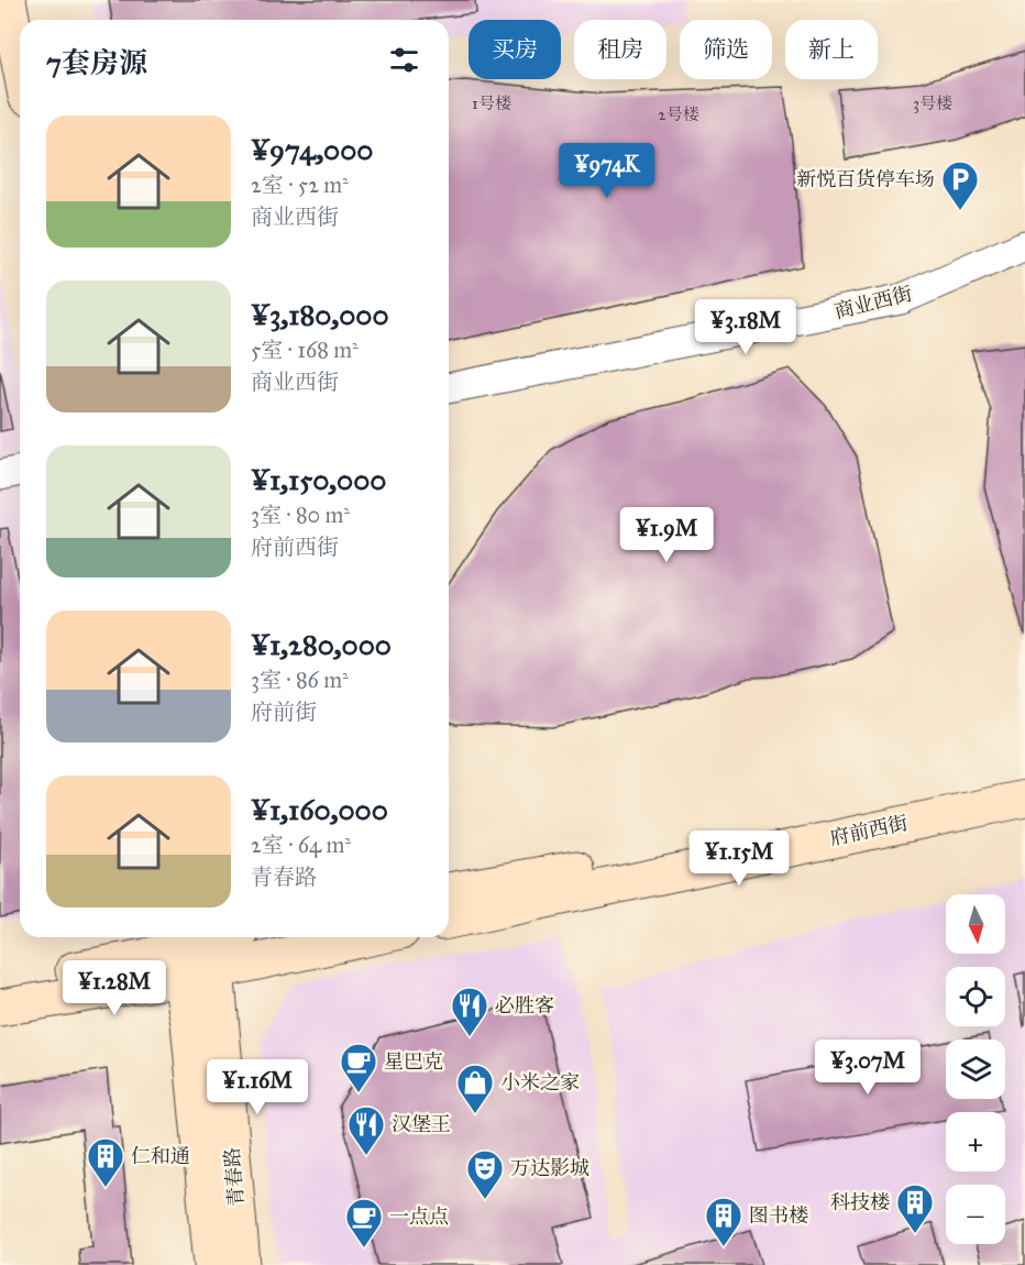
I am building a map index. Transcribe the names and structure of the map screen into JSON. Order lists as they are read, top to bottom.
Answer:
{
  "streets": {
    "street": ["商业西街", "府前西街", "青春路"]
  },
  "places": {
    "parking": ["新悦百货停车场"],
    "restaurant": ["必胜客", "汉堡王"],
    "cafe": ["星巴克", "一点点"],
    "shop": ["小米之家"],
    "building": ["仁和通", "科技楼", "图书楼"],
    "theatre": ["万达影城"]
  },
  "house_numbers": ["1号楼", "3号楼", "2号楼"],
  "north": "bottom",
  "page": {
    "chip": [
      "买房",
      "租房",
      "筛选",
      "新上"
    ],
    "heading": "7套房源",
    "list": [
      {
        "name": "¥974,000",
        "note": "2室 · 52 m² · 商业西街"
      },
      {
        "name": "¥3,180,000",
        "note": "5室 · 168 m² · 商业西街"
      },
      {
        "name": "¥1,150,000",
        "note": "3室 · 80 m² · 府前西街"
      },
      {
        "name": "¥1,280,000",
        "note": "3室 · 86 m² · 府前街"
      },
      {
        "name": "¥1,160,000",
        "note": "2室 · 64 m² · 青春路"
      }
    ],
    "price": [
      "¥974K",
      "¥3.18M",
      "¥1.9M",
      "¥1.15M",
      "¥1.28M",
      "¥3.07M",
      "¥1.16M"
    ],
    "map_buttons": ["+", "−"]
  }
}
